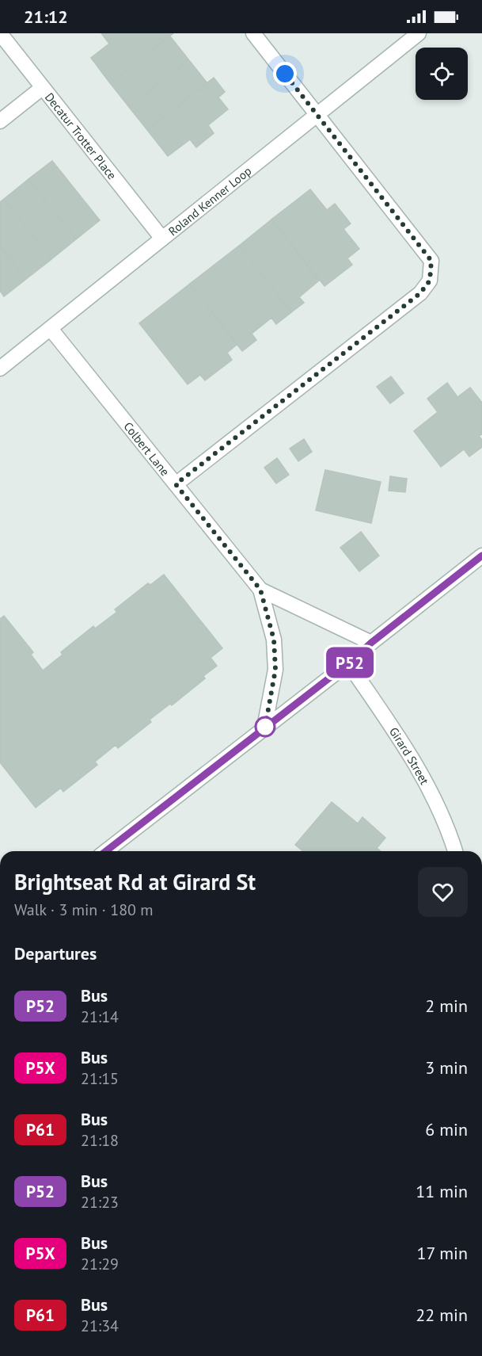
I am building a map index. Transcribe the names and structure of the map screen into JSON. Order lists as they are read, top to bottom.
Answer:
{
  "streets": {
    "street": [
      "Decatur Trotter Place",
      "Roland Kenner Loop",
      "Colbert Lane",
      "Girard Street"
    ]
  },
  "crossings": [
    ["Decatur Trotter Place", "Roland Kenner Loop"],
    ["Roland Kenner Loop", "Colbert Lane"]
  ],
  "lines": ["bus line P52"],
  "page": {
    "status": "21:12",
    "on_map": "P52",
    "heading": [
      ["Brightseat Rd at Girard St", "Walk · 3 min · 180 m"],
      "Departures"
    ],
    "list": [
      {
        "mark": "P52",
        "name": "Bus",
        "note": "21:14",
        "value": "2 min"
      },
      {
        "mark": "P5X",
        "name": "Bus",
        "note": "21:15",
        "value": "3 min"
      },
      {
        "mark": "P61",
        "name": "Bus",
        "note": "21:18",
        "value": "6 min"
      },
      {
        "mark": "P52",
        "name": "Bus",
        "note": "21:23",
        "value": "11 min"
      },
      {
        "mark": "P5X",
        "name": "Bus",
        "note": "21:29",
        "value": "17 min"
      },
      {
        "mark": "P61",
        "name": "Bus",
        "note": "21:34",
        "value": "22 min"
      }
    ]
  }
}
